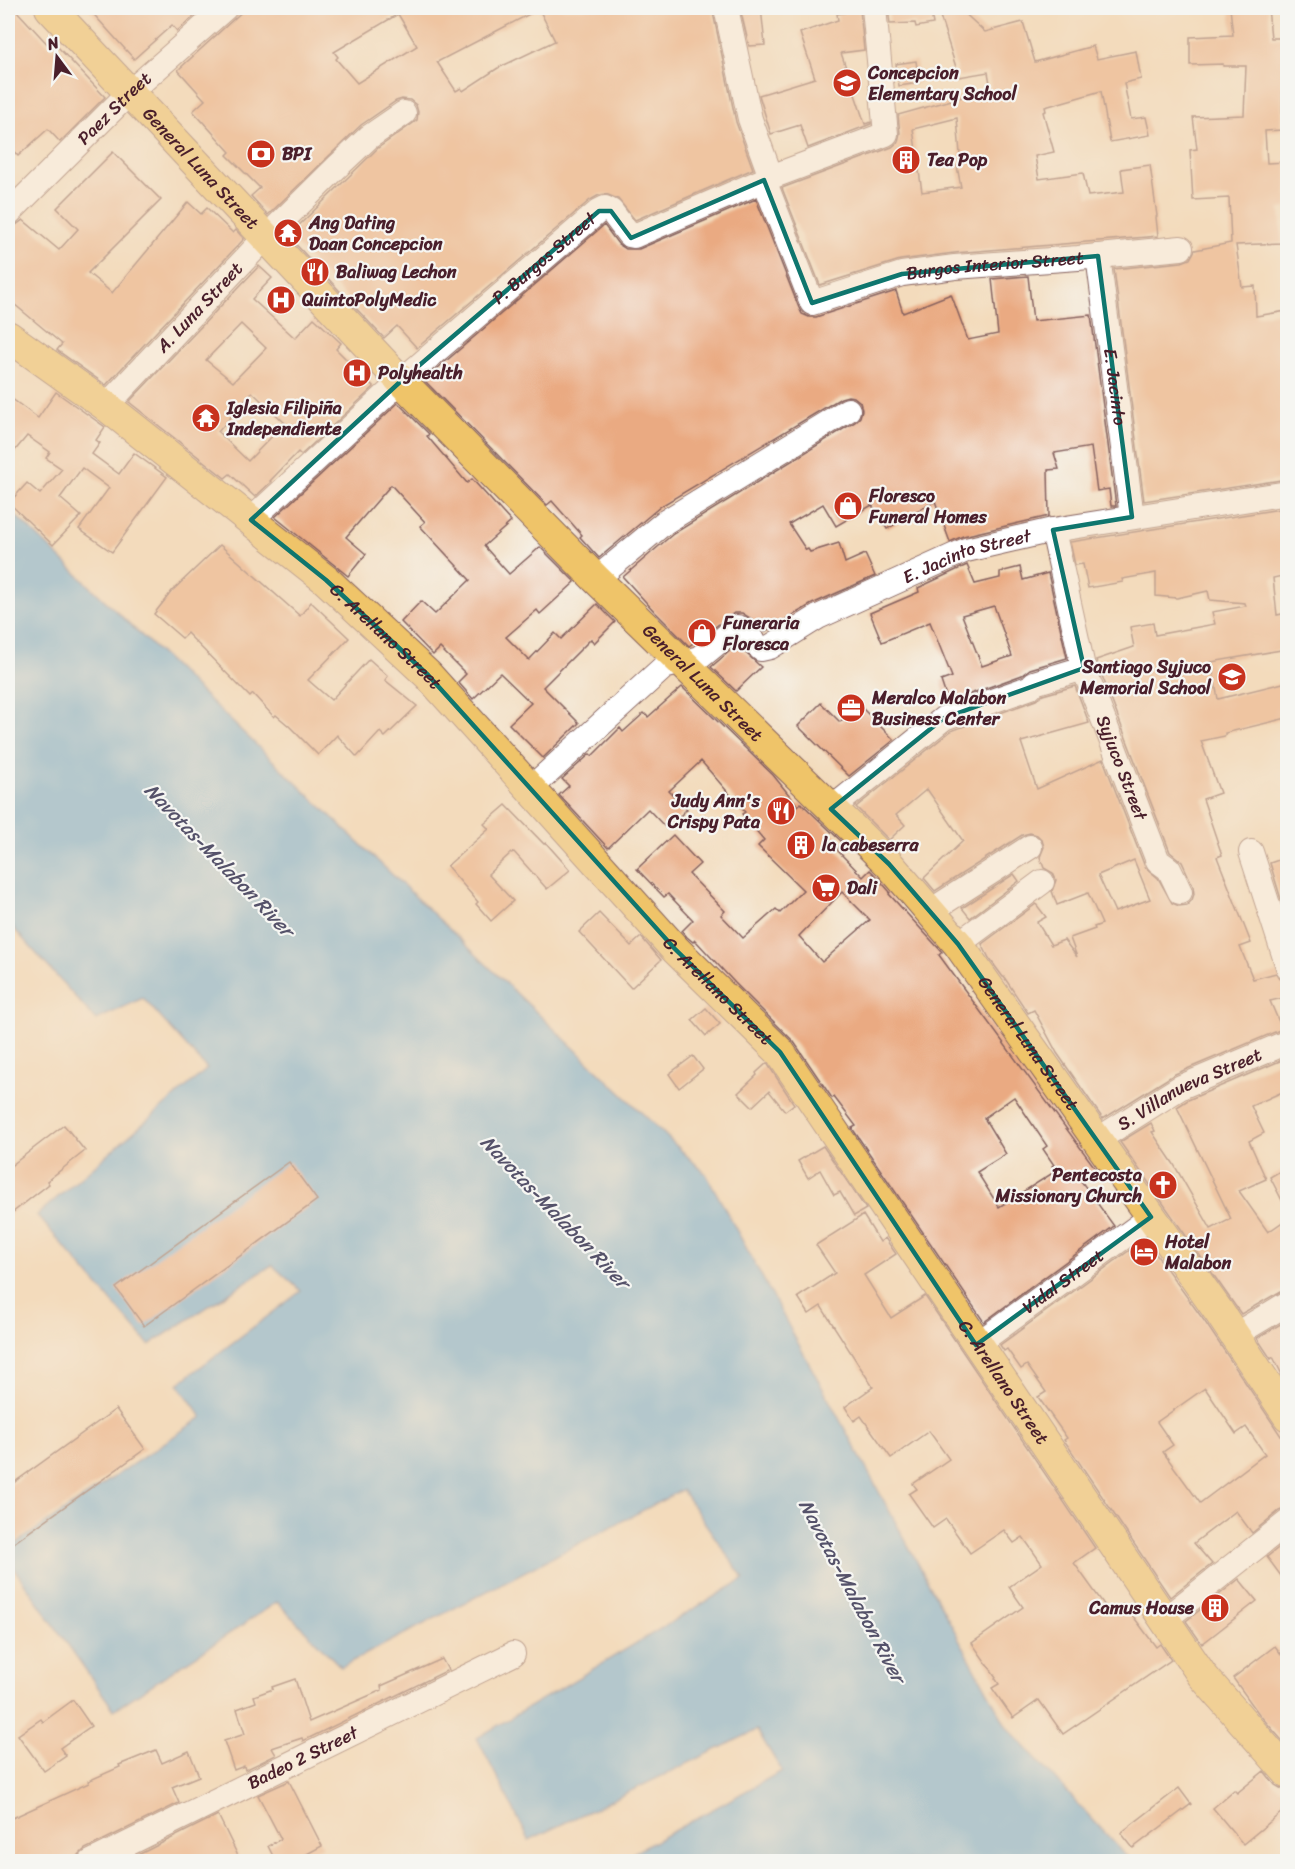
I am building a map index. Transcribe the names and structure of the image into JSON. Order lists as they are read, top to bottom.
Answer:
{
  "streets": {
    "main road": ["General Luna Street", "C. Arellano Street"],
    "street": [
      "Paez Street",
      "P. Burgos Street",
      "Burgos Interior Street",
      "A. Luna Street",
      "E. Jacinto",
      "E. Jacinto Street",
      "Syjuco Street",
      "S. Villanueva Street",
      "Vidal Street",
      "Badeo 2 Street"
    ]
  },
  "crossings": [
    ["Paez Street", "General Luna Street"],
    ["General Luna Street", "P. Burgos Street"],
    ["General Luna Street", "A. Luna Street"],
    ["General Luna Street", "E. Jacinto Street"],
    ["General Luna Street", "S. Villanueva Street"],
    ["General Luna Street", "Vidal Street"],
    ["P. Burgos Street", "Burgos Interior Street"],
    ["P. Burgos Street", "C. Arellano Street"],
    ["Burgos Interior Street", "E. Jacinto"],
    ["A. Luna Street", "C. Arellano Street"],
    ["E. Jacinto", "E. Jacinto Street"],
    ["E. Jacinto Street", "Syjuco Street"],
    ["C. Arellano Street", "Vidal Street"]
  ],
  "water": ["Navotas-Malabon River"],
  "places": {
    "school or university": ["Concepcion Elementary School", "Santiago Syjuco Memorial School"],
    "bank": ["BPI"],
    "building": ["Tea Pop", "la cabeserra", "Camus House"],
    "temple": ["Ang Dating Daan Concepcion", "Iglesia Filipiña Independiente"],
    "restaurant": ["Baliwag Lechon", "Judy Ann's Crispy Pata"],
    "hospital": ["QuintoPolyMedic", "Polyhealth"],
    "shop": ["Floresco Funeral Homes", "Funeraria Floresca"],
    "office": ["Meralco Malabon Business Center"],
    "supermarket": ["Dali"],
    "church": ["Pentecosta Missionary Church"],
    "hotel": ["Hotel Malabon"]
  },
  "north": "top"
}
